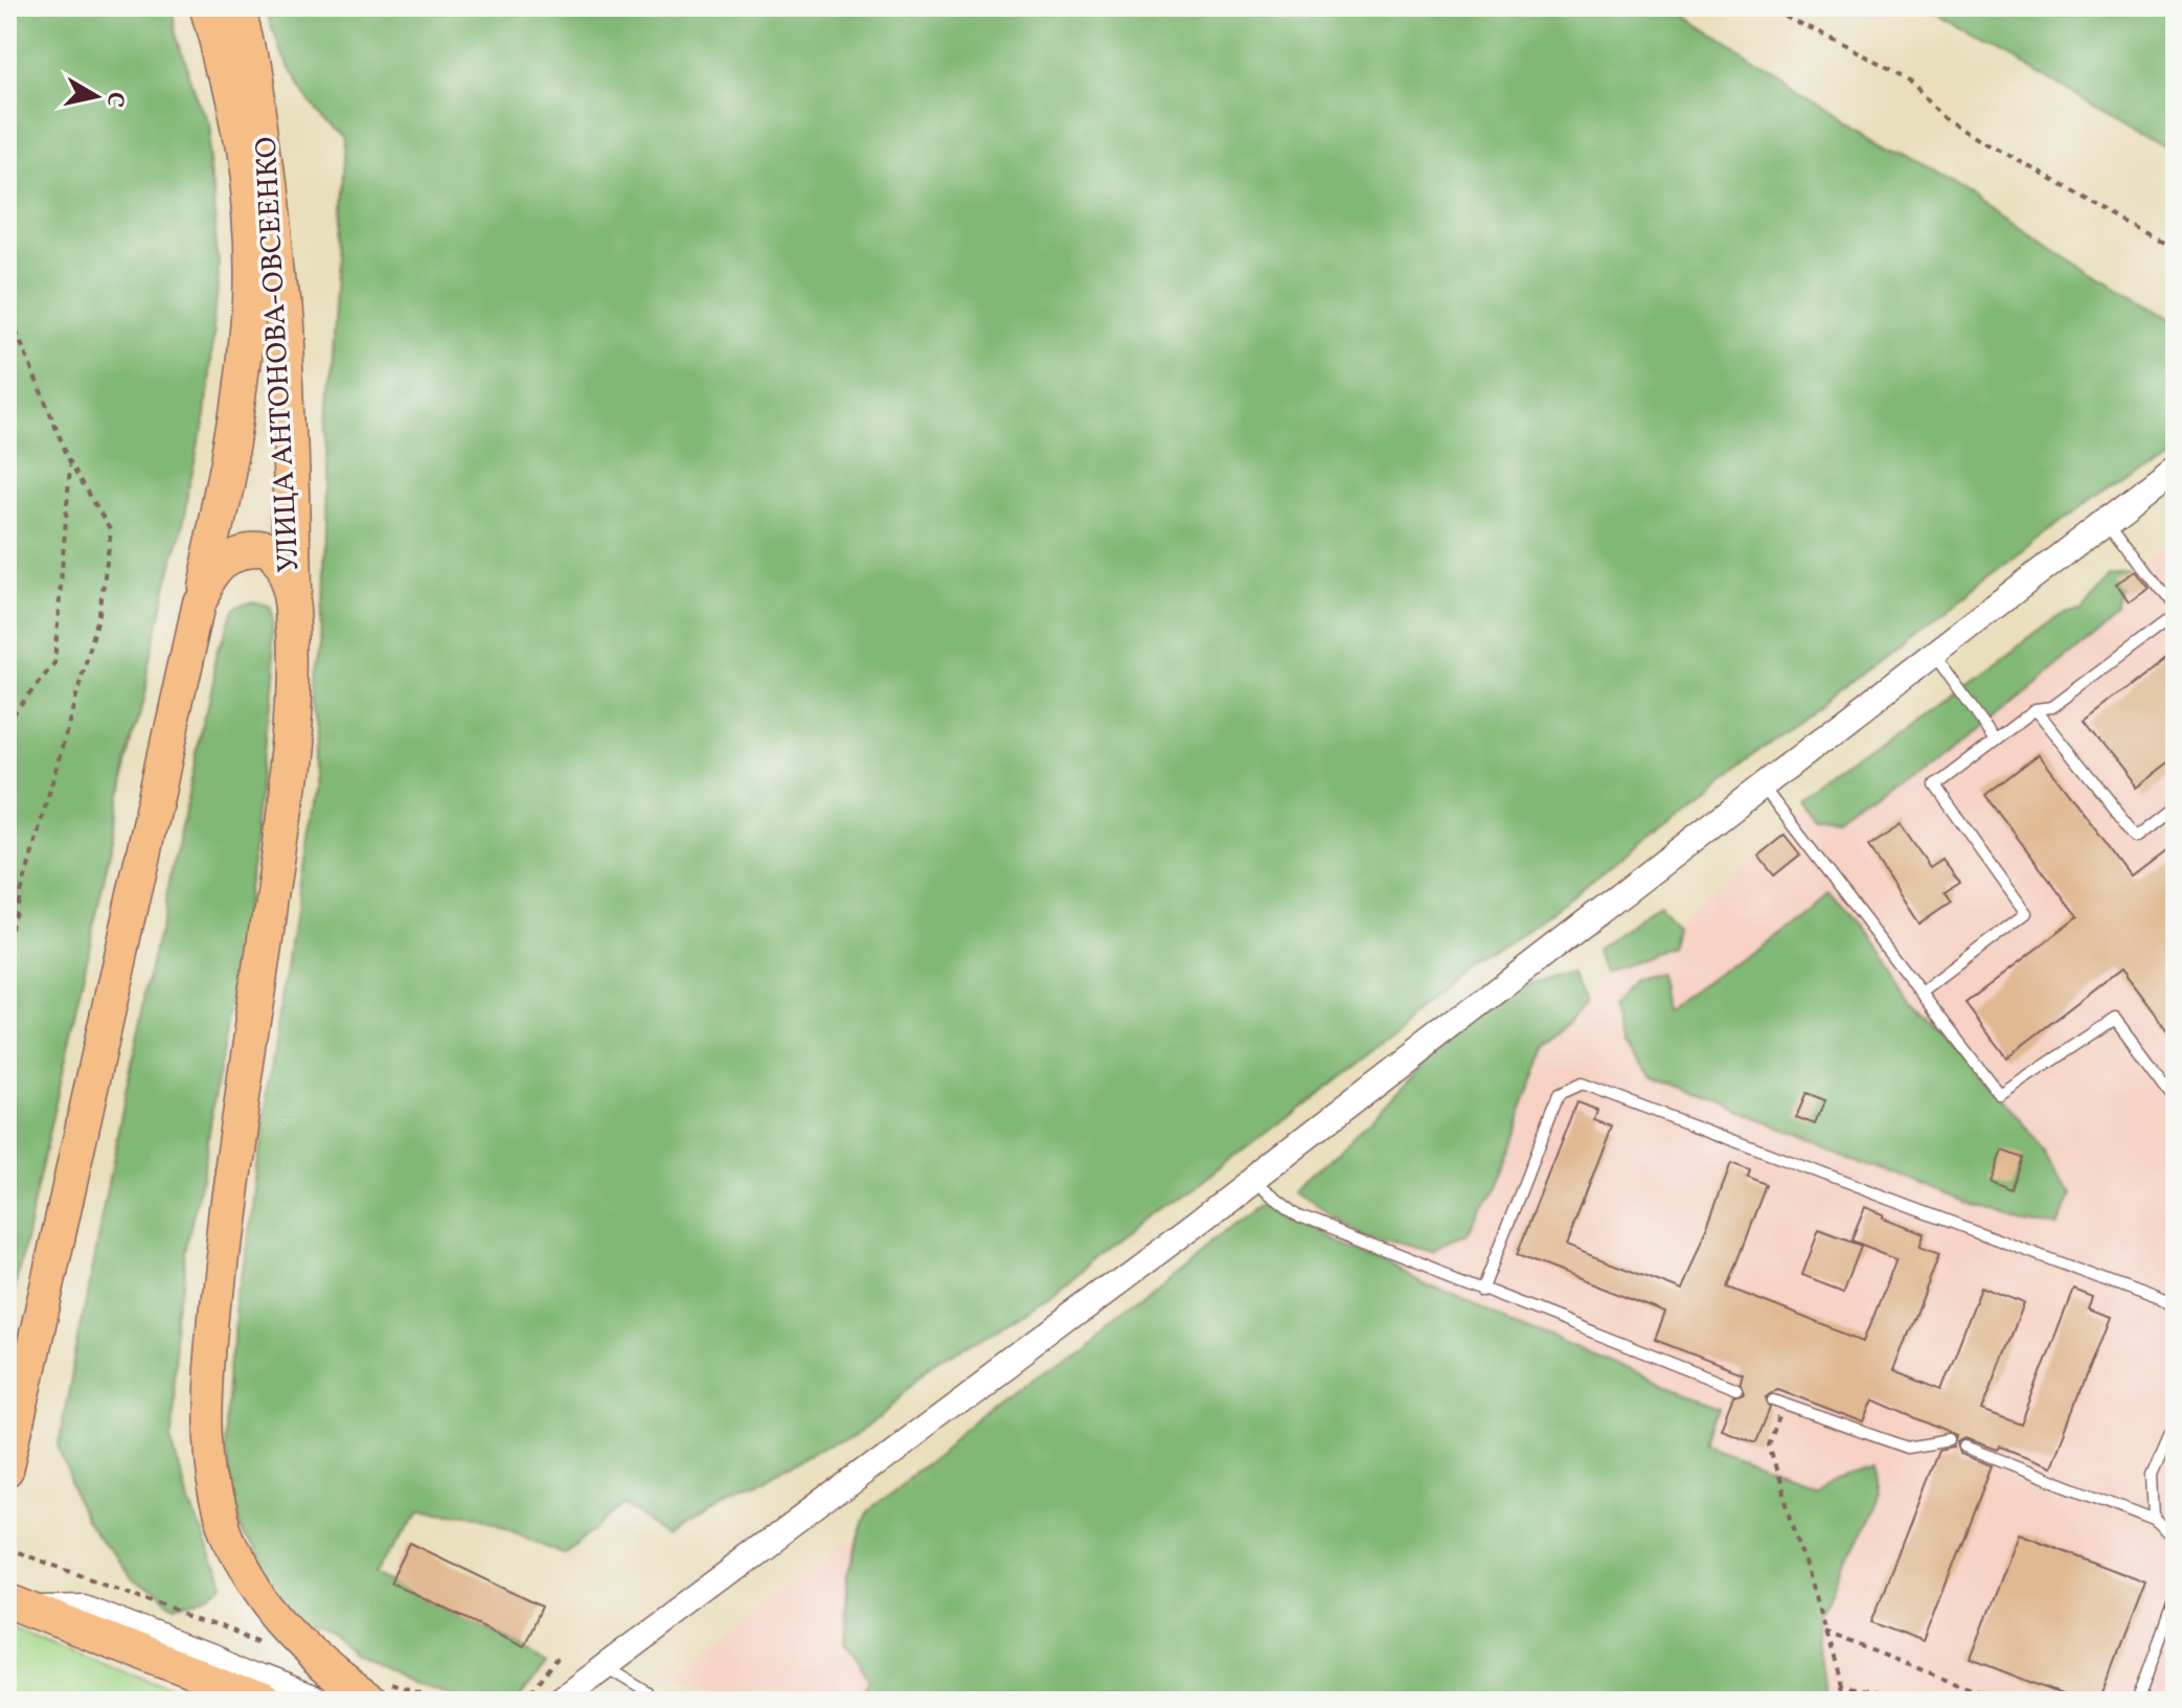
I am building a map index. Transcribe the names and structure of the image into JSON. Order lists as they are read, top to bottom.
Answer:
{
  "streets": {
    "main road": ["УЛИЦА АНТОНОВА-ОВСЕЕНКО"]
  },
  "north": "right"
}
